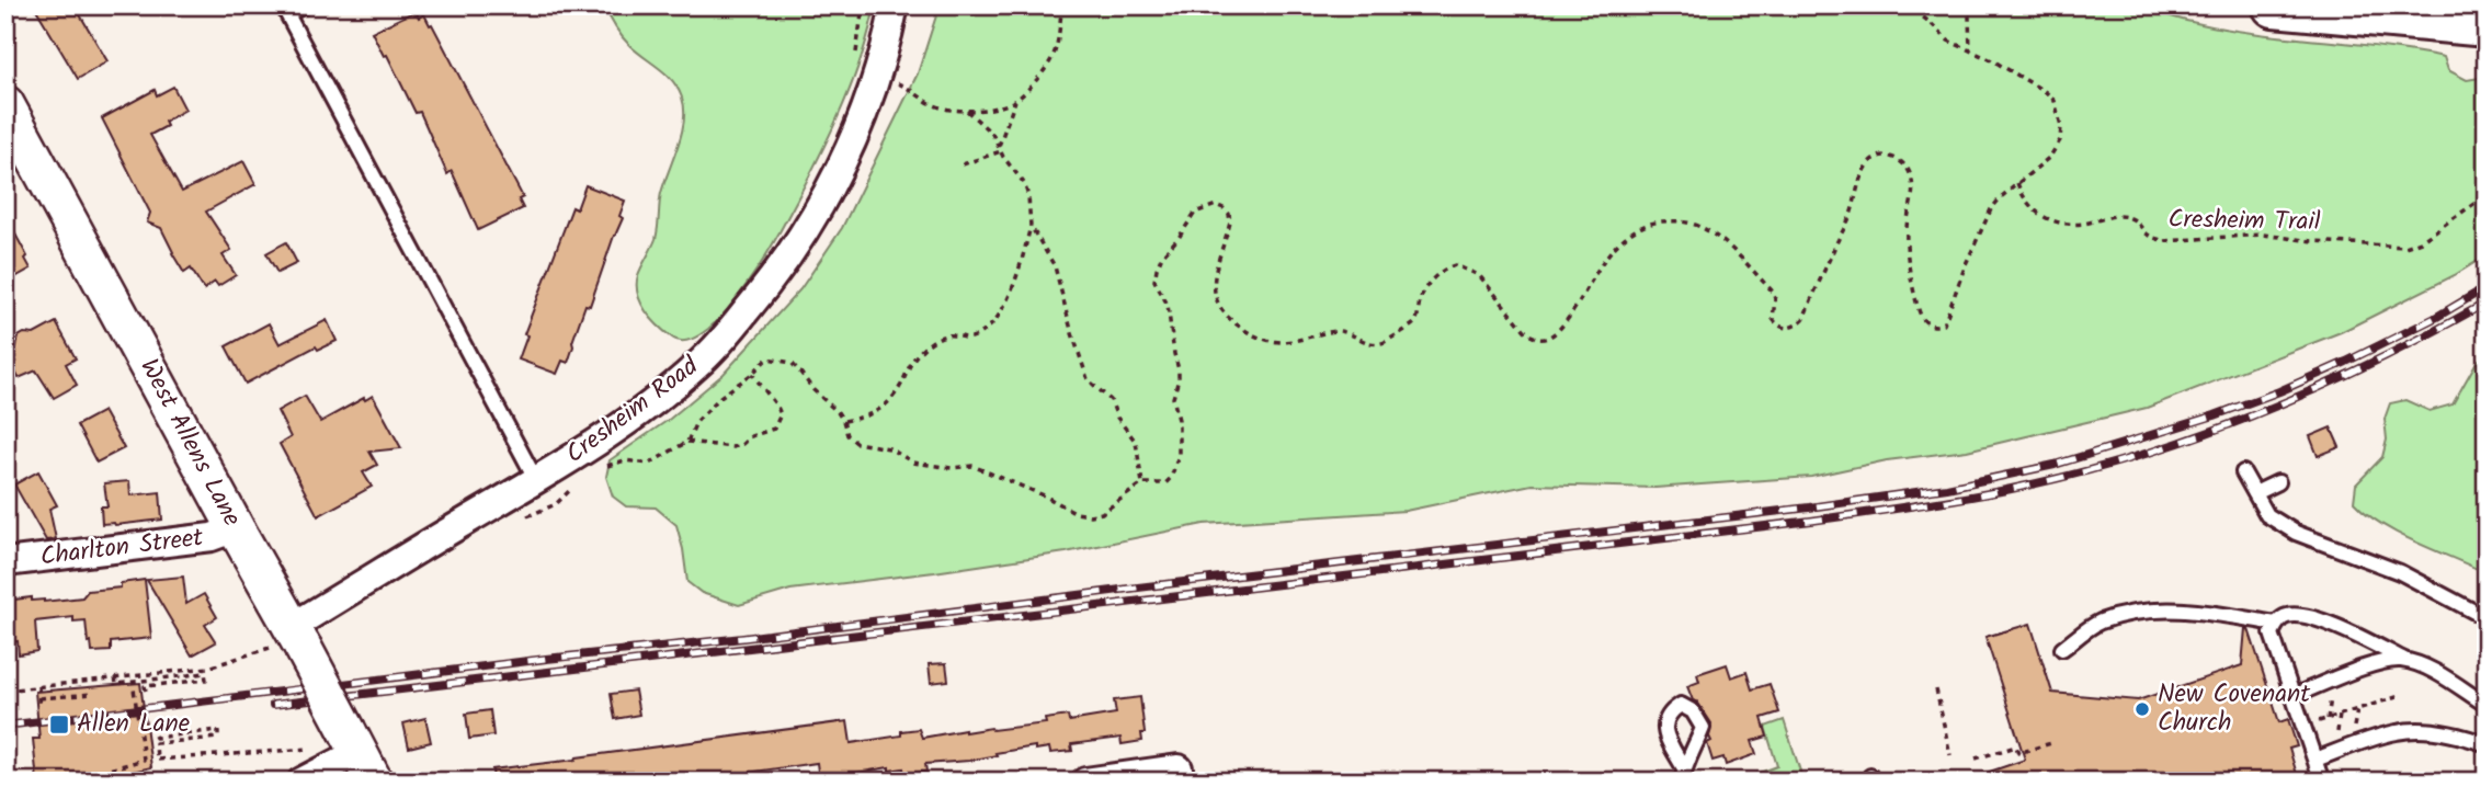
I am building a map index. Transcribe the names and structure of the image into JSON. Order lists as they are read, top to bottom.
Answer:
{
  "streets": {
    "main road": ["West Allens Lane"],
    "street": ["Cresheim Road", "Charlton Street"],
    "path": ["Cresheim Trail"]
  },
  "crossings": [
    ["Cresheim Road", "West Allens Lane"],
    ["West Allens Lane", "Charlton Street"]
  ],
  "places": {
    "other": ["New Covenant Church"],
    "transit": ["Allen Lane"]
  }
}
